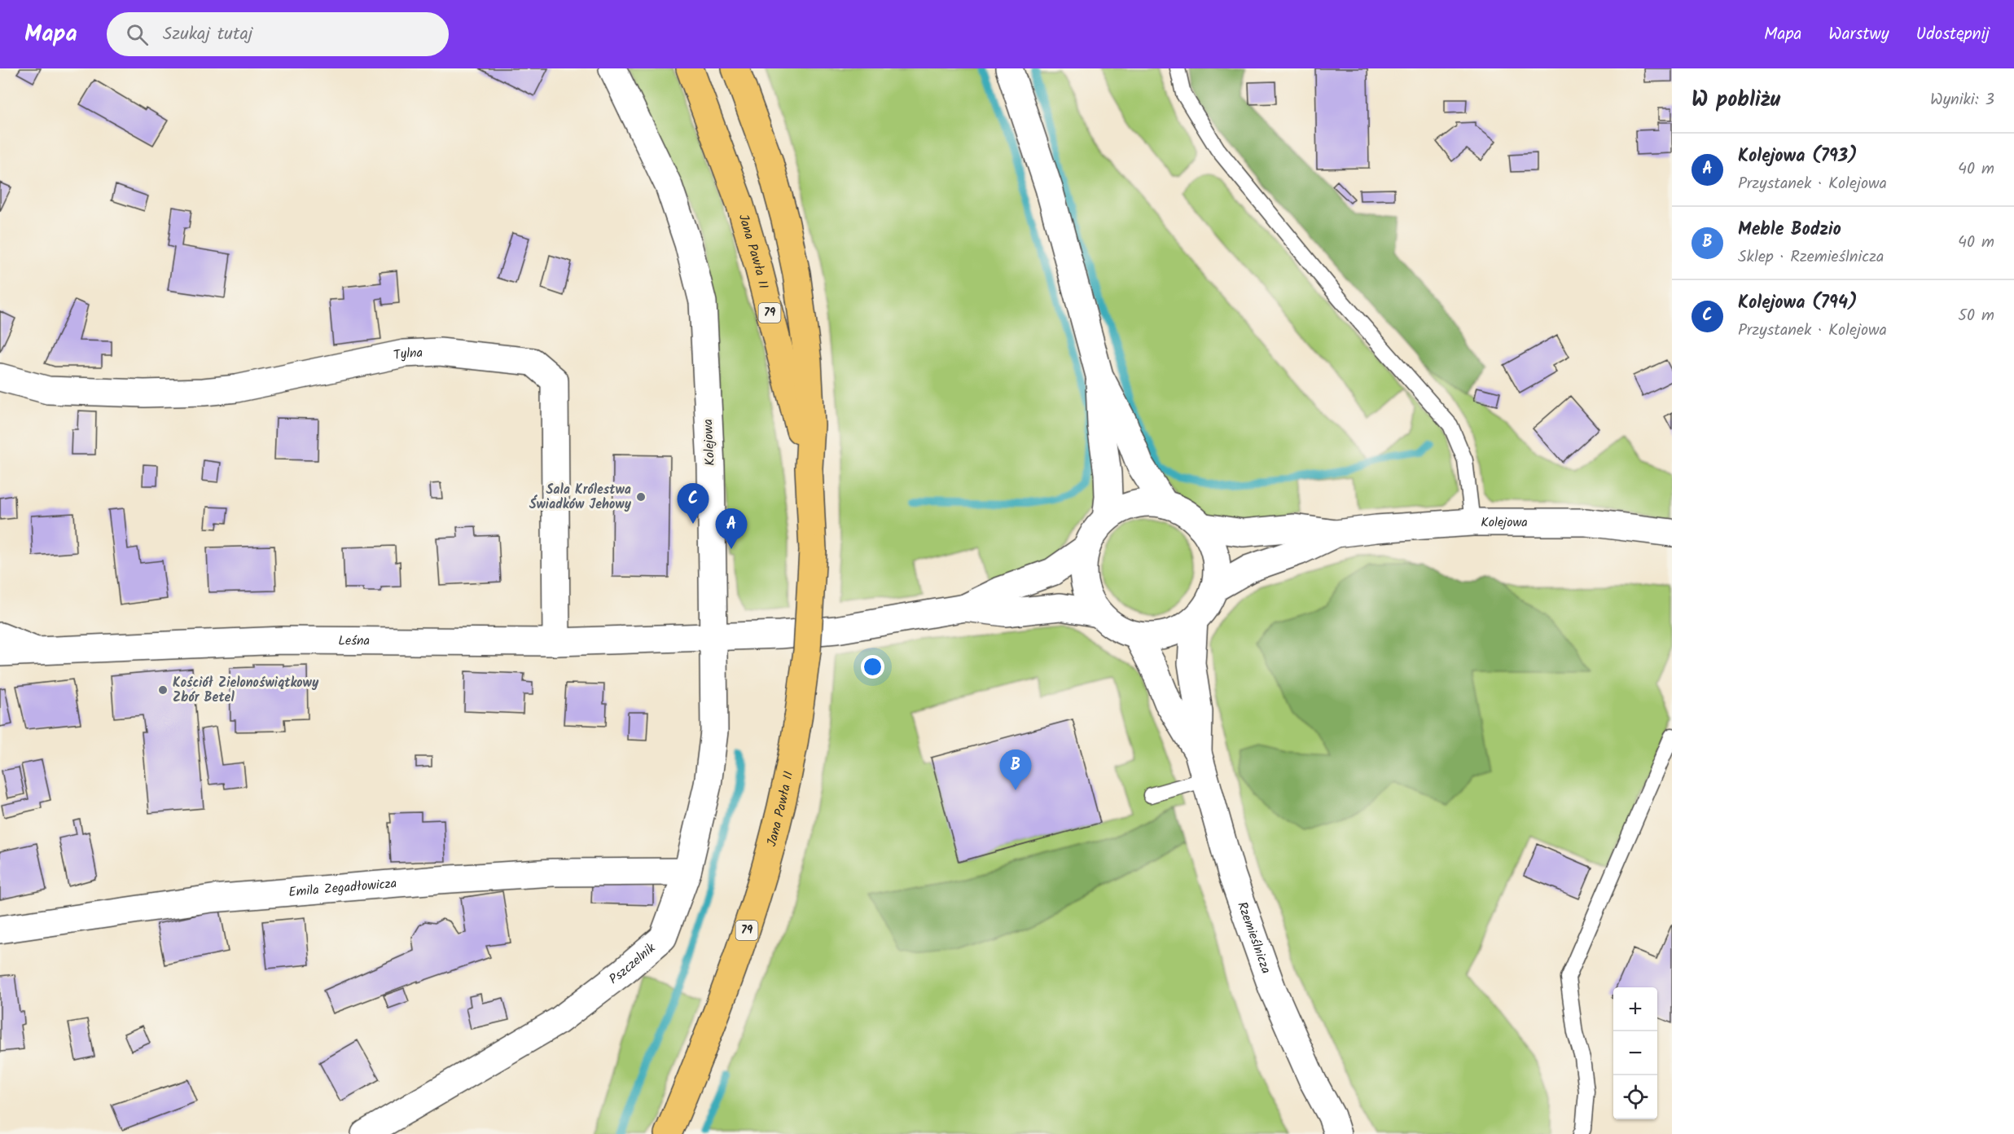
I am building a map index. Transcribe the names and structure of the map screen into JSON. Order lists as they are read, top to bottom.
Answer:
{
  "streets": {
    "main road": ["Jana Pawła II", "79"],
    "street": [
      "Tylna",
      "Kolejowa",
      "Leśna",
      "Emila Zegadłowicza",
      "Rzemieślnicza",
      "Pszczelnik"
    ]
  },
  "crossings": [
    ["Tylna", "Leśna"],
    ["Kolejowa", "Leśna"],
    ["Kolejowa", "Rzemieślnicza"],
    ["Kolejowa", "Pszczelnik"],
    ["Leśna", "Pszczelnik"],
    ["Emila Zegadłowicza", "Pszczelnik"]
  ],
  "places": ["Sala Królestwa Świadków Jehowy", "Kościół Zielonoświątkowy Zbór Betel"],
  "page": {
    "header": "Mapa",
    "search": "Szukaj tutaj",
    "nav": ["Mapa", "Warstwy", "Udostępnij"],
    "heading": ["W pobliżu", "Wyniki: 3"],
    "list": [
      {
        "mark": "A",
        "name": "Kolejowa (793)",
        "note": "Przystanek · Kolejowa",
        "value": "40 m"
      },
      {
        "mark": "B",
        "name": "Meble Bodzio",
        "note": "Sklep · Rzemieślnicza",
        "value": "40 m"
      },
      {
        "mark": "C",
        "name": "Kolejowa (794)",
        "note": "Przystanek · Kolejowa",
        "value": "50 m"
      }
    ],
    "pins": ["C", "A", "B"],
    "map_buttons": ["+", "−"]
  }
}
